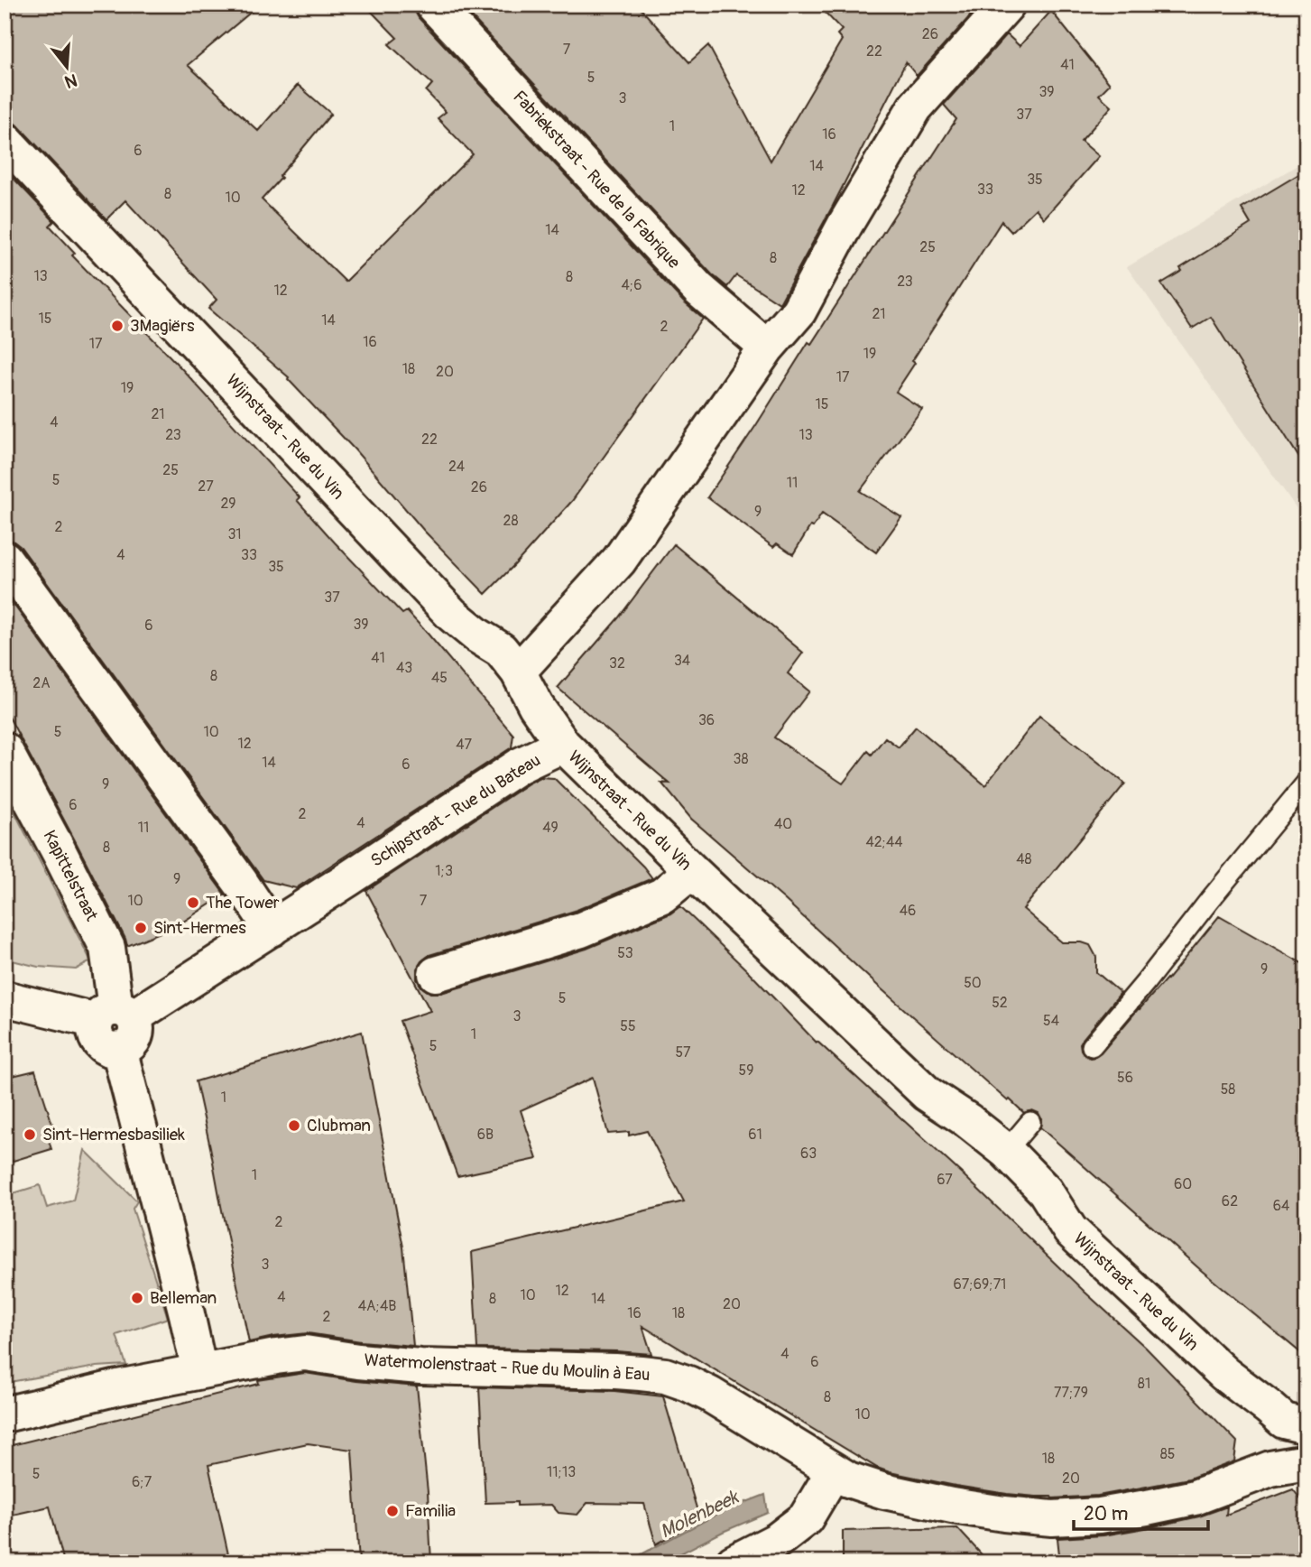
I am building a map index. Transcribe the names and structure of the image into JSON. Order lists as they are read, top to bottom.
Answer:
{
  "streets": {
    "street": [
      "Fabriekstraat - Rue de la Fabrique",
      "Wijnstraat - Rue du Vin",
      "Schipstraat - Rue du Bateau",
      "Kapittelstraat",
      "Watermolenstraat - Rue du Moulin à Eau"
    ]
  },
  "crossings": [
    ["Wijnstraat - Rue du Vin", "Schipstraat - Rue du Bateau"],
    ["Schipstraat - Rue du Bateau", "Kapittelstraat"],
    ["Kapittelstraat", "Watermolenstraat - Rue du Moulin à Eau"]
  ],
  "water": ["Molenbeek"],
  "places": [
    "3Magiërs",
    "The Tower",
    "Sint-Hermes",
    "Clubman",
    "Sint-Hermesbasiliek",
    "Belleman",
    "Familia"
  ],
  "house_numbers": [
    "26",
    "7",
    "22",
    "41",
    "5",
    "39",
    "3",
    "37",
    "1",
    "16",
    "6",
    "14",
    "35",
    "33",
    "12",
    "8",
    "10",
    "14",
    "25",
    "8",
    "13",
    "8",
    "23",
    "4;6",
    "12",
    "21",
    "15",
    "14",
    "2",
    "16",
    "17",
    "19",
    "18",
    "20",
    "17",
    "19",
    "15",
    "21",
    "4",
    "23",
    "13",
    "22",
    "24",
    "25",
    "5",
    "11",
    "27",
    "26",
    "29",
    "9",
    "28",
    "2",
    "31",
    "4",
    "33",
    "35",
    "37",
    "39",
    "6",
    "41",
    "34",
    "32",
    "43",
    "8",
    "45",
    "2A",
    "36",
    "5",
    "10",
    "12",
    "47",
    "38",
    "14",
    "6",
    "9",
    "6",
    "2",
    "4",
    "40",
    "11",
    "49",
    "42;44",
    "8",
    "48",
    "1;3",
    "9",
    "10",
    "7",
    "46",
    "53",
    "9",
    "50",
    "5",
    "52",
    "3",
    "54",
    "55",
    "1",
    "5",
    "57",
    "59",
    "56",
    "58",
    "1",
    "6B",
    "61",
    "63",
    "1",
    "67",
    "60",
    "62",
    "64",
    "2",
    "3",
    "67;69;71",
    "12",
    "10",
    "4",
    "8",
    "14",
    "20",
    "4A;4B",
    "16",
    "18",
    "2",
    "4",
    "6",
    "81",
    "77;79",
    "8",
    "10",
    "85",
    "18",
    "11;13",
    "5",
    "20",
    "6;7"
  ],
  "scale_bar": "20 m",
  "north": "bottom"
}
